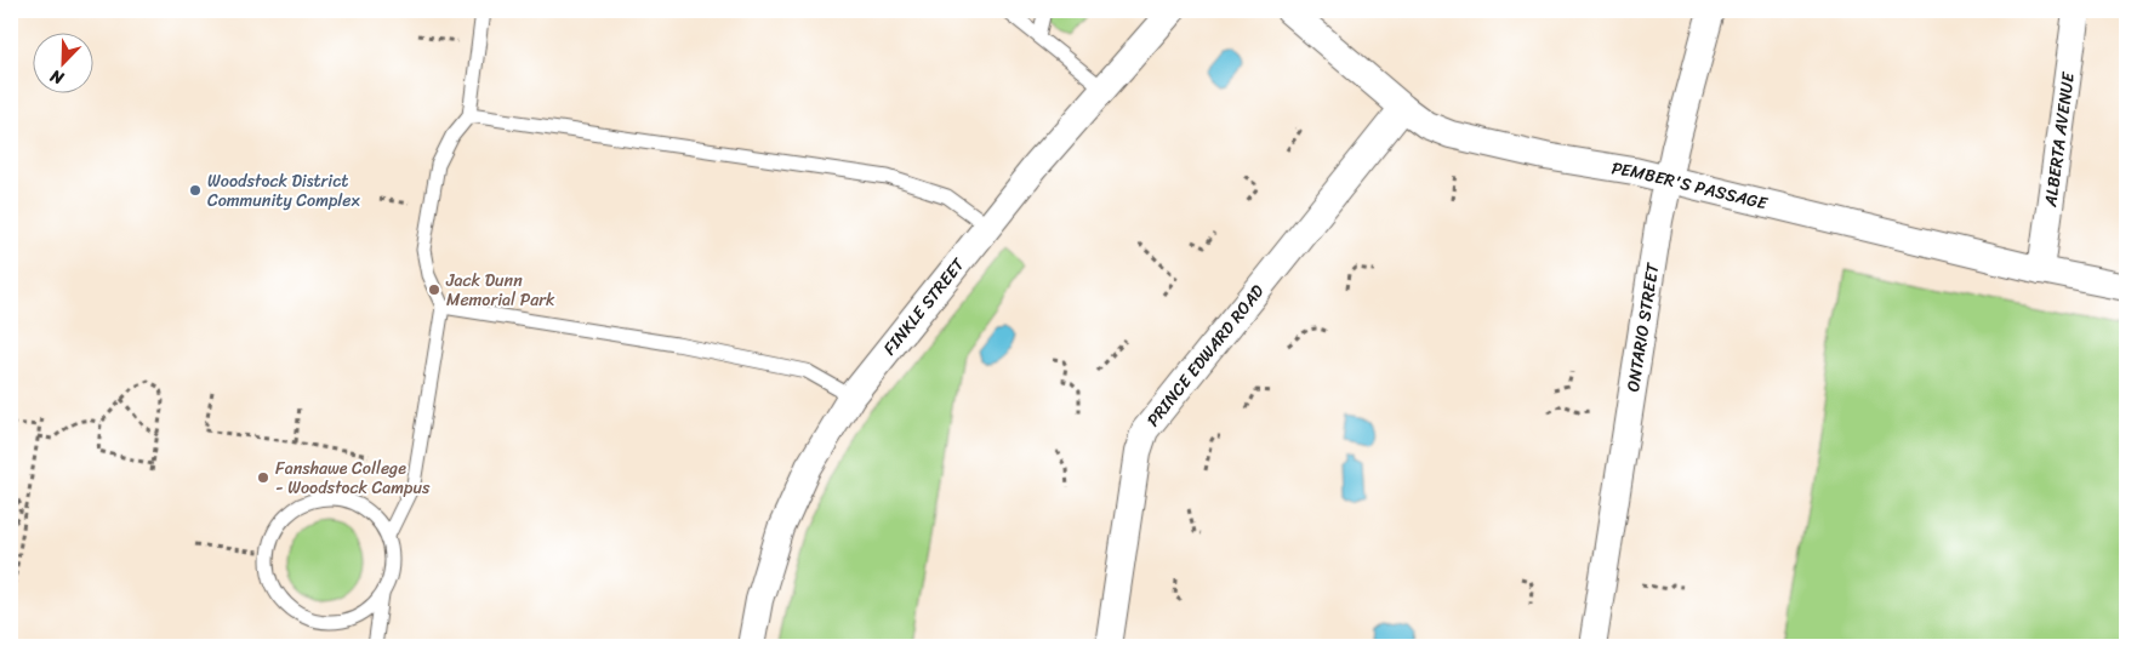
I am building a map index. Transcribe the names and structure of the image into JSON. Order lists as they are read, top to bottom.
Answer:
{
  "streets": {
    "street": [
      "ALBERTA AVENUE",
      "PEMBER'S PASSAGE",
      "FINKLE STREET",
      "ONTARIO STREET",
      "PRINCE EDWARD ROAD"
    ]
  },
  "crossings": [
    ["ALBERTA AVENUE", "PEMBER'S PASSAGE"],
    ["PEMBER'S PASSAGE", "ONTARIO STREET"],
    ["PEMBER'S PASSAGE", "PRINCE EDWARD ROAD"]
  ],
  "places": ["Woodstock District Community Complex", "Jack Dunn Memorial Park", "Fanshawe College - Woodstock Campus"],
  "north": "bottom left"
}
